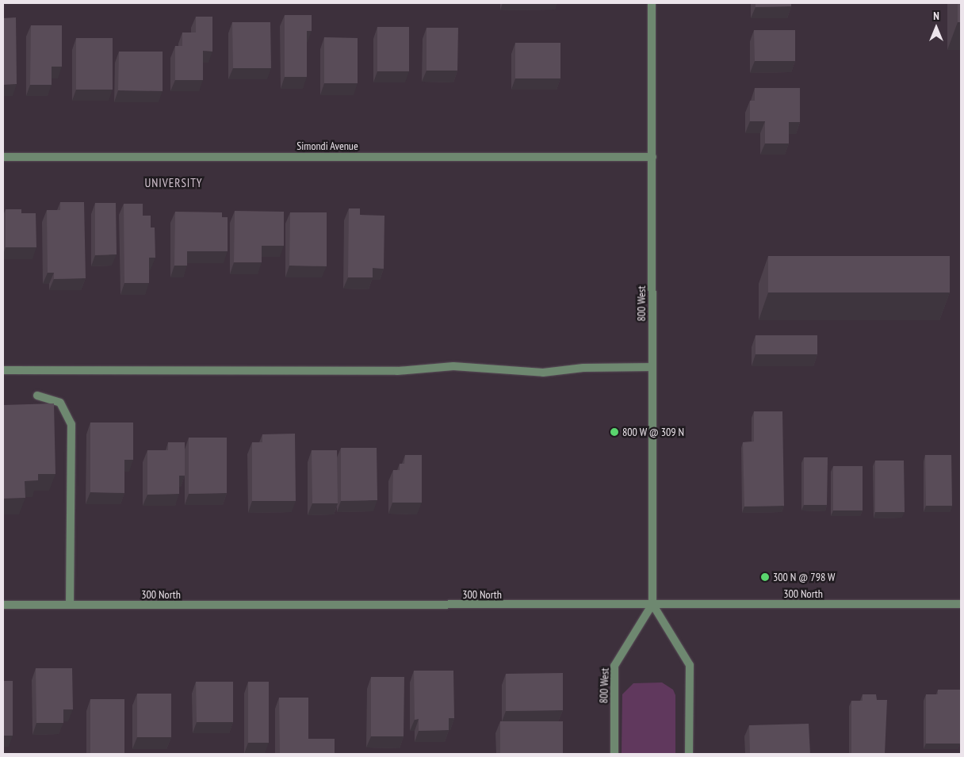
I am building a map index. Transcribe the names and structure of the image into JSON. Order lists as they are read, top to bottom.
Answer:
{
  "streets": {
    "street": ["Simondi Avenue", "800 West", "300 North"]
  },
  "crossings": [
    ["Simondi Avenue", "800 West"],
    ["800 West", "300 North"]
  ],
  "districts": ["UNIVERSITY"],
  "places": ["800 W @ 309 N", "300 N @ 798 W"],
  "north": "top"
}
